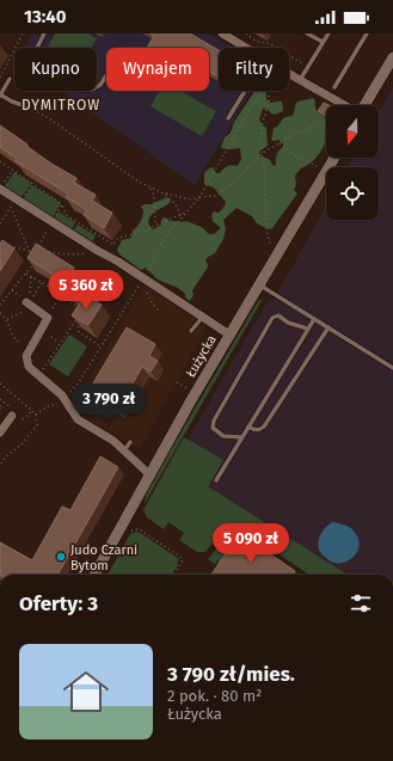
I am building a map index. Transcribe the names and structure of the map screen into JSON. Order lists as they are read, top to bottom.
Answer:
{
  "streets": {
    "street": ["Łużycka"]
  },
  "districts": ["DYMITROW"],
  "places": ["Judo Czarni Bytom"],
  "north": "bottom",
  "page": {
    "status": "13:40",
    "chip": ["Kupno", "Wynajem", "Filtry"],
    "price": ["5 360 zł", "3 790 zł", "5 090 zł"],
    "heading": "Oferty: 3",
    "list": [
      {
        "name": "3 790 zł/mies.",
        "note": "2 pok. · 80 m² · Łużycka"
      }
    ]
  }
}
